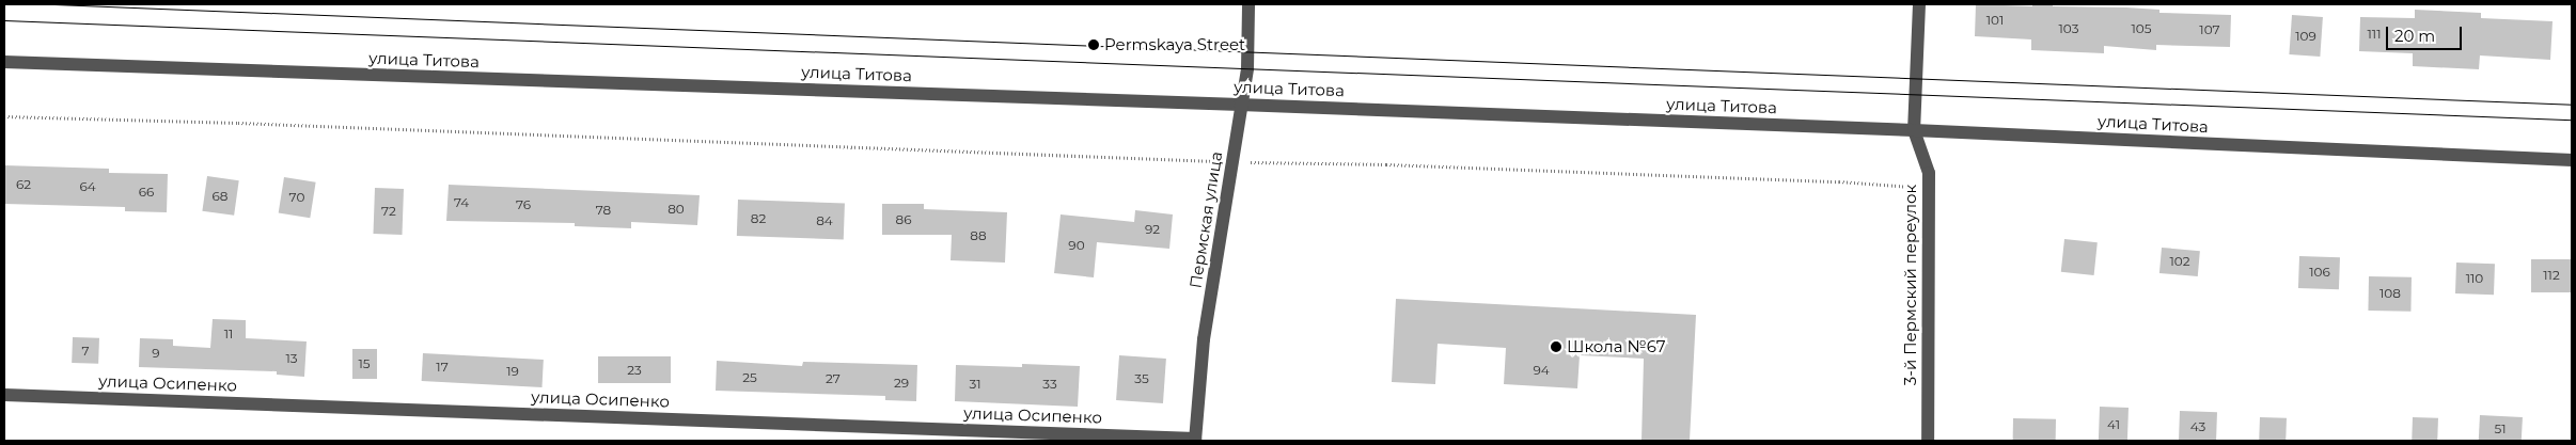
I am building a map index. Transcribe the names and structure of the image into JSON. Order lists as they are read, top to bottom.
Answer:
{
  "streets": {
    "street": [
      "улица Титова",
      "Пермская улица",
      "3-й Пермский переулок",
      "улица Осипенко"
    ]
  },
  "crossings": [
    ["улица Титова", "Пермская улица"],
    ["улица Титова", "3-й Пермский переулок"],
    ["Пермская улица", "улица Осипенко"]
  ],
  "places": ["Permskaya Street", "Школа №67"],
  "house_numbers": [
    "101",
    "103",
    "105",
    "107",
    "111",
    "109",
    "62",
    "64",
    "66",
    "68",
    "70",
    "74",
    "76",
    "80",
    "78",
    "72",
    "82",
    "86",
    "84",
    "92",
    "88",
    "90",
    "102",
    "106",
    "112",
    "110",
    "108",
    "11",
    "7",
    "9",
    "13",
    "15",
    "17",
    "23",
    "94",
    "19",
    "25",
    "27",
    "35",
    "29",
    "31",
    "33",
    "41",
    "43",
    "51"
  ],
  "scale_bar": "20 m"
}
